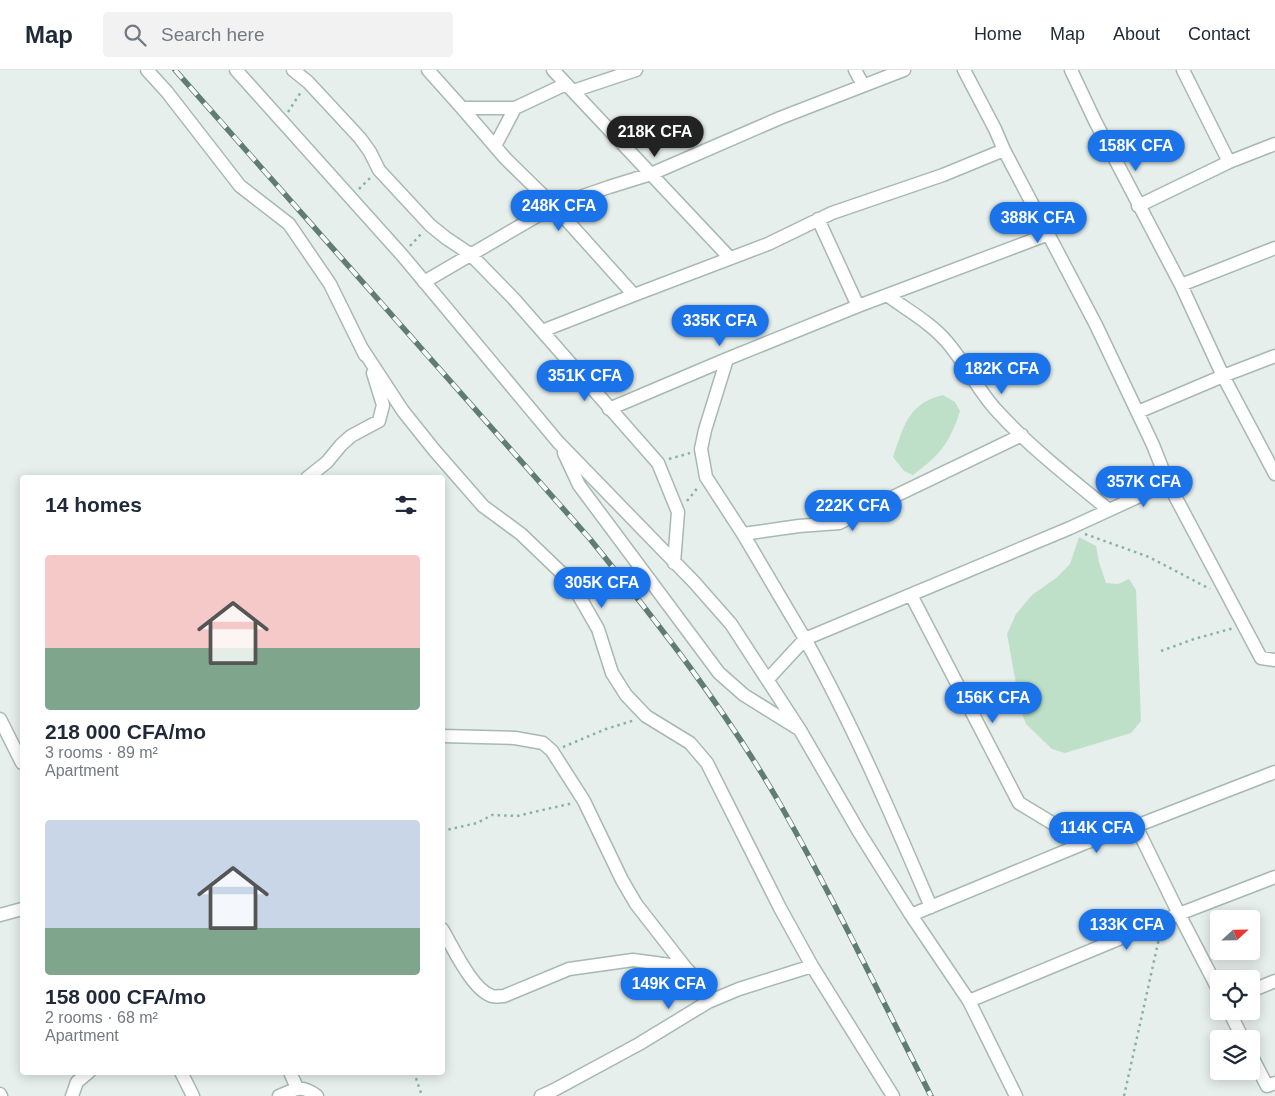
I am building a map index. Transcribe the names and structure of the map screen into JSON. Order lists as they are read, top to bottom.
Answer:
{
  "north": "right",
  "page": {
    "header": "Map",
    "search": "Search here",
    "nav": [
      "Home",
      "Map",
      "About",
      "Contact"
    ],
    "price": [
      "218K CFA",
      "158K CFA",
      "248K CFA",
      "388K CFA",
      "335K CFA",
      "182K CFA",
      "351K CFA",
      "357K CFA",
      "222K CFA",
      "305K CFA",
      "156K CFA",
      "114K CFA",
      "133K CFA",
      "149K CFA"
    ],
    "heading": "14 homes",
    "list": [
      {
        "name": "218 000 CFA/mo",
        "note": "3 rooms · 89 m² · Apartment"
      },
      {
        "name": "158 000 CFA/mo",
        "note": "2 rooms · 68 m² · Apartment"
      }
    ]
  }
}
